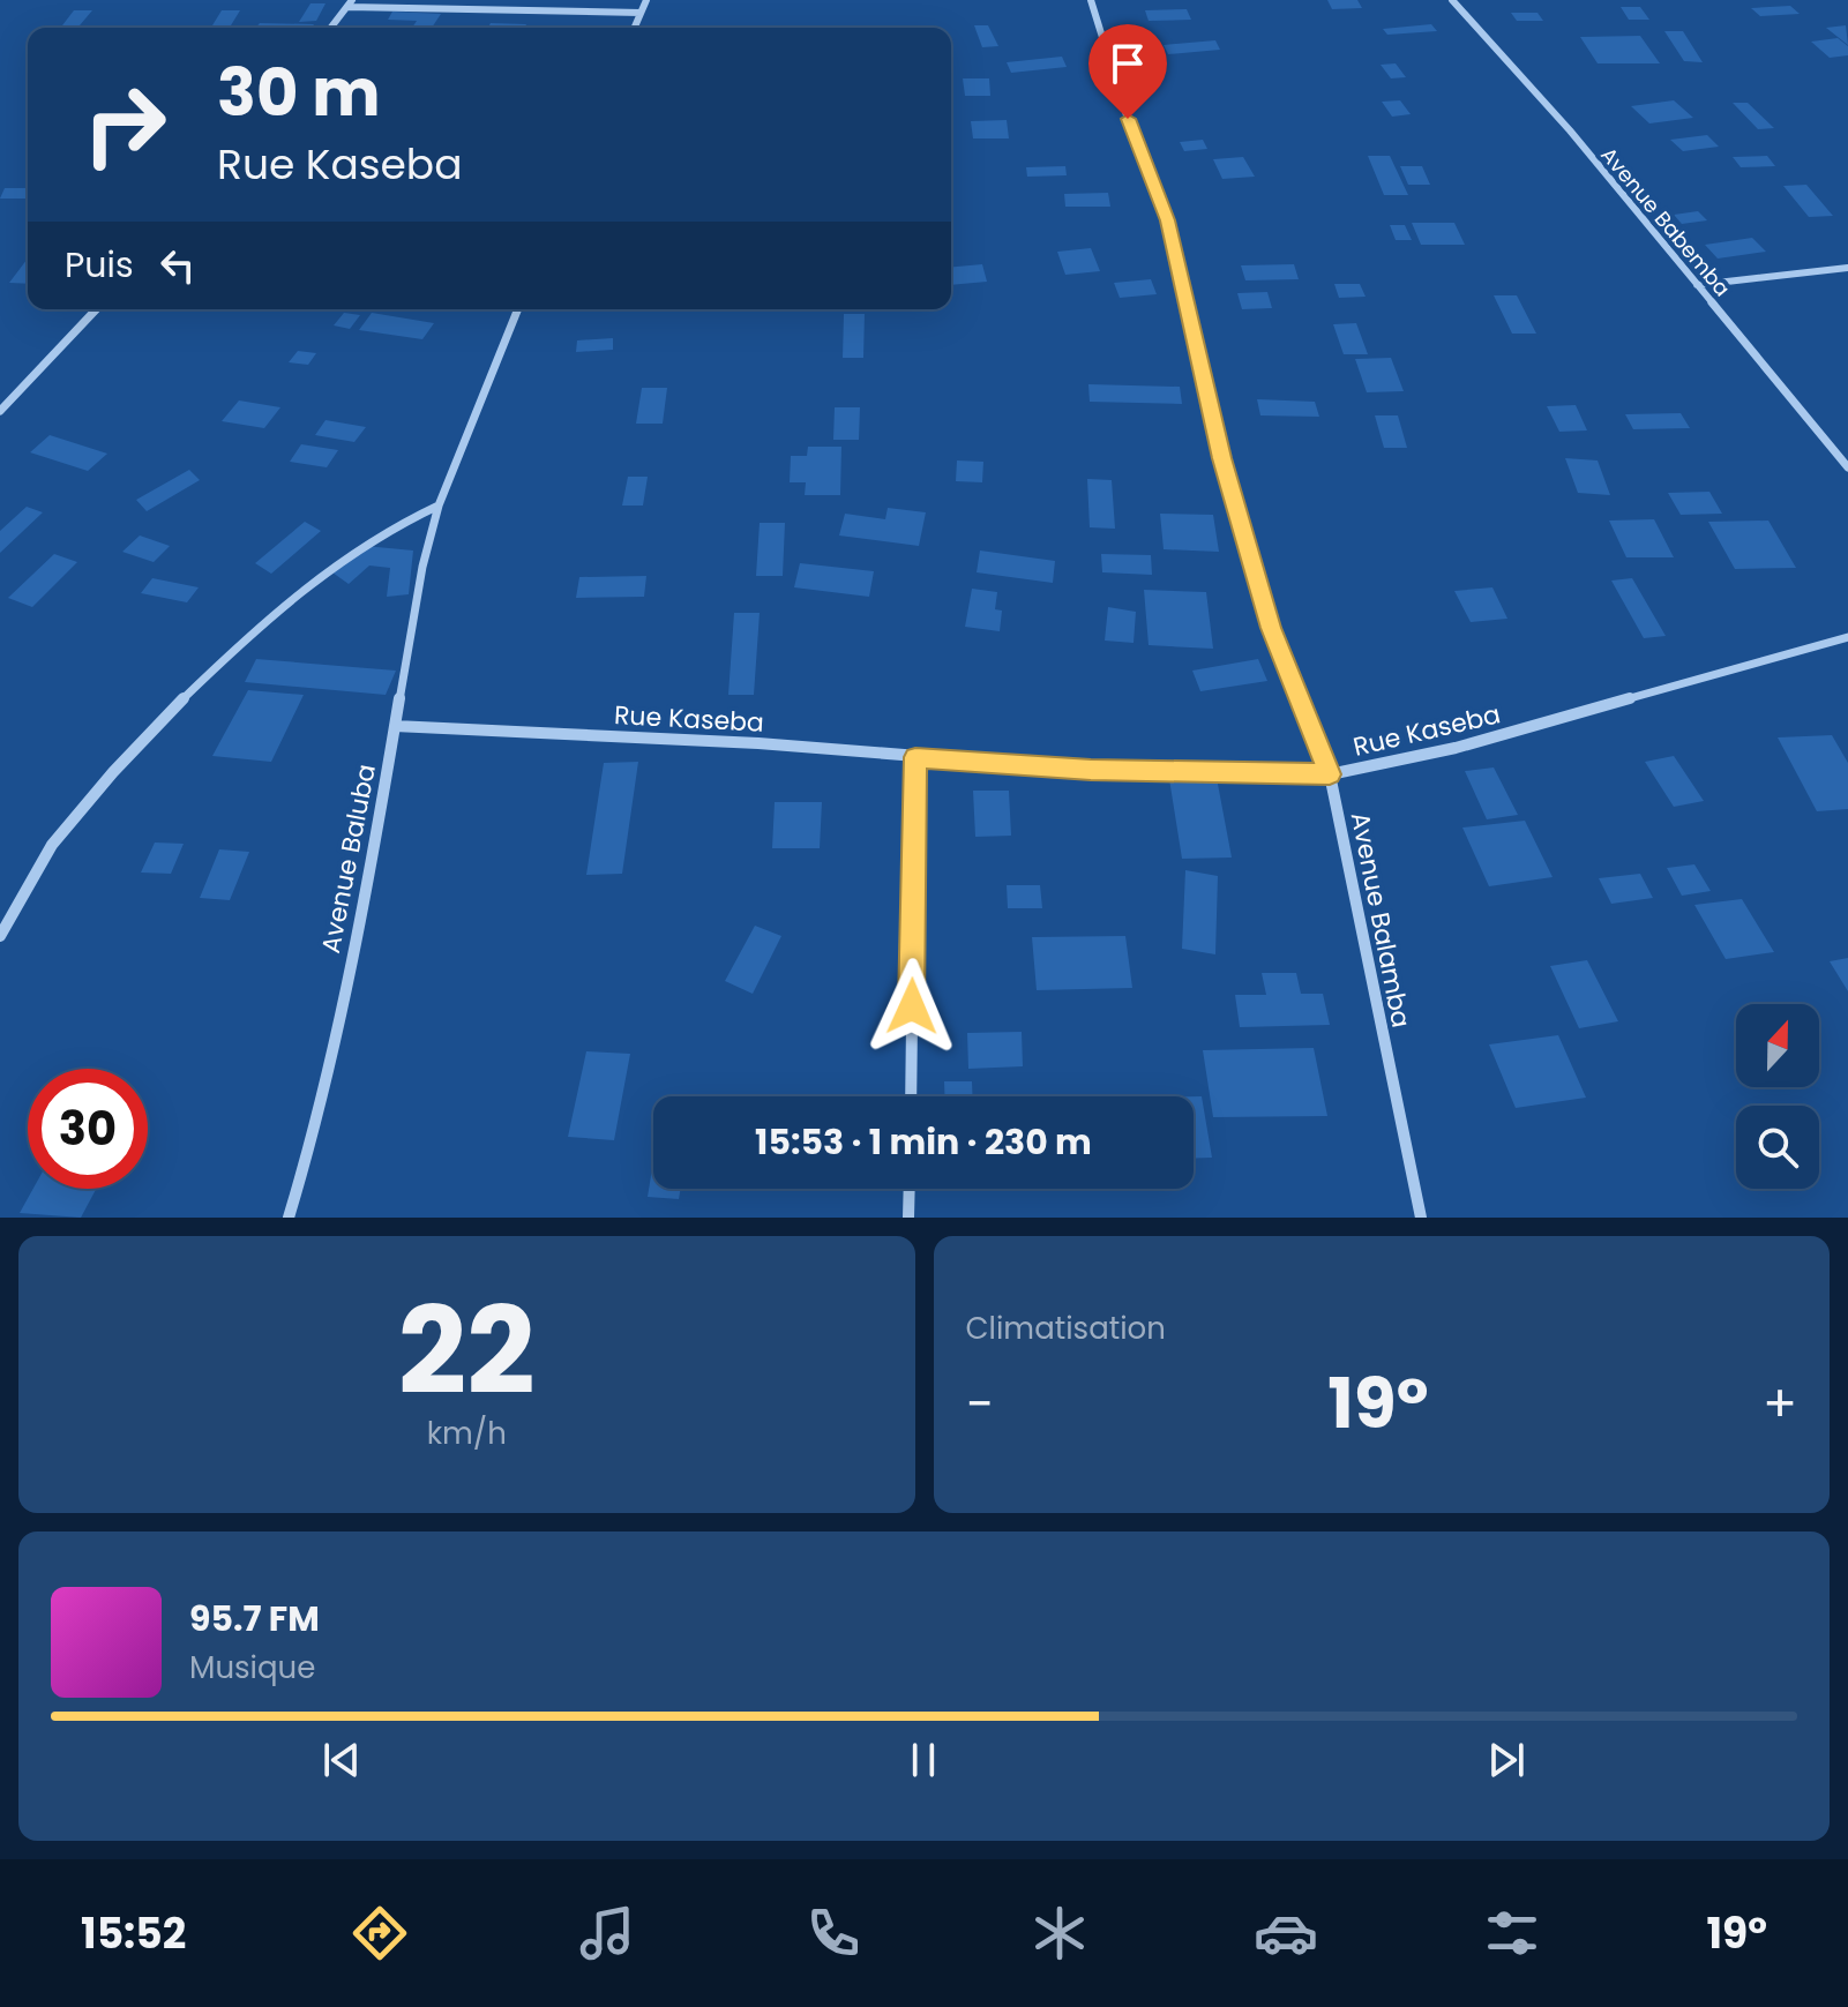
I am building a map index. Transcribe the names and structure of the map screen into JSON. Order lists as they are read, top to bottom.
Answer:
{
  "streets": {
    "street": [
      "Avenue Babemba",
      "Rue Kaseba",
      "Avenue Baluba",
      "Avenue Balamba"
    ]
  },
  "crossings": [
    ["Rue Kaseba", "Avenue Baluba"],
    ["Rue Kaseba", "Avenue Balamba"]
  ],
  "north": "top",
  "page": {
    "turn": ["30 m", "Rue Kaseba"],
    "then": "Puis",
    "limit": "30",
    "trip": "15:53 · 1 min · 230 m",
    "tile": [
      ["22", "km/h"],
      "Climatisation"
    ],
    "heat": ["−", "19°", "+"],
    "song": ["95.7 FM", "Musique"],
    "tabs": ["15:52", "19°"]
  }
}
